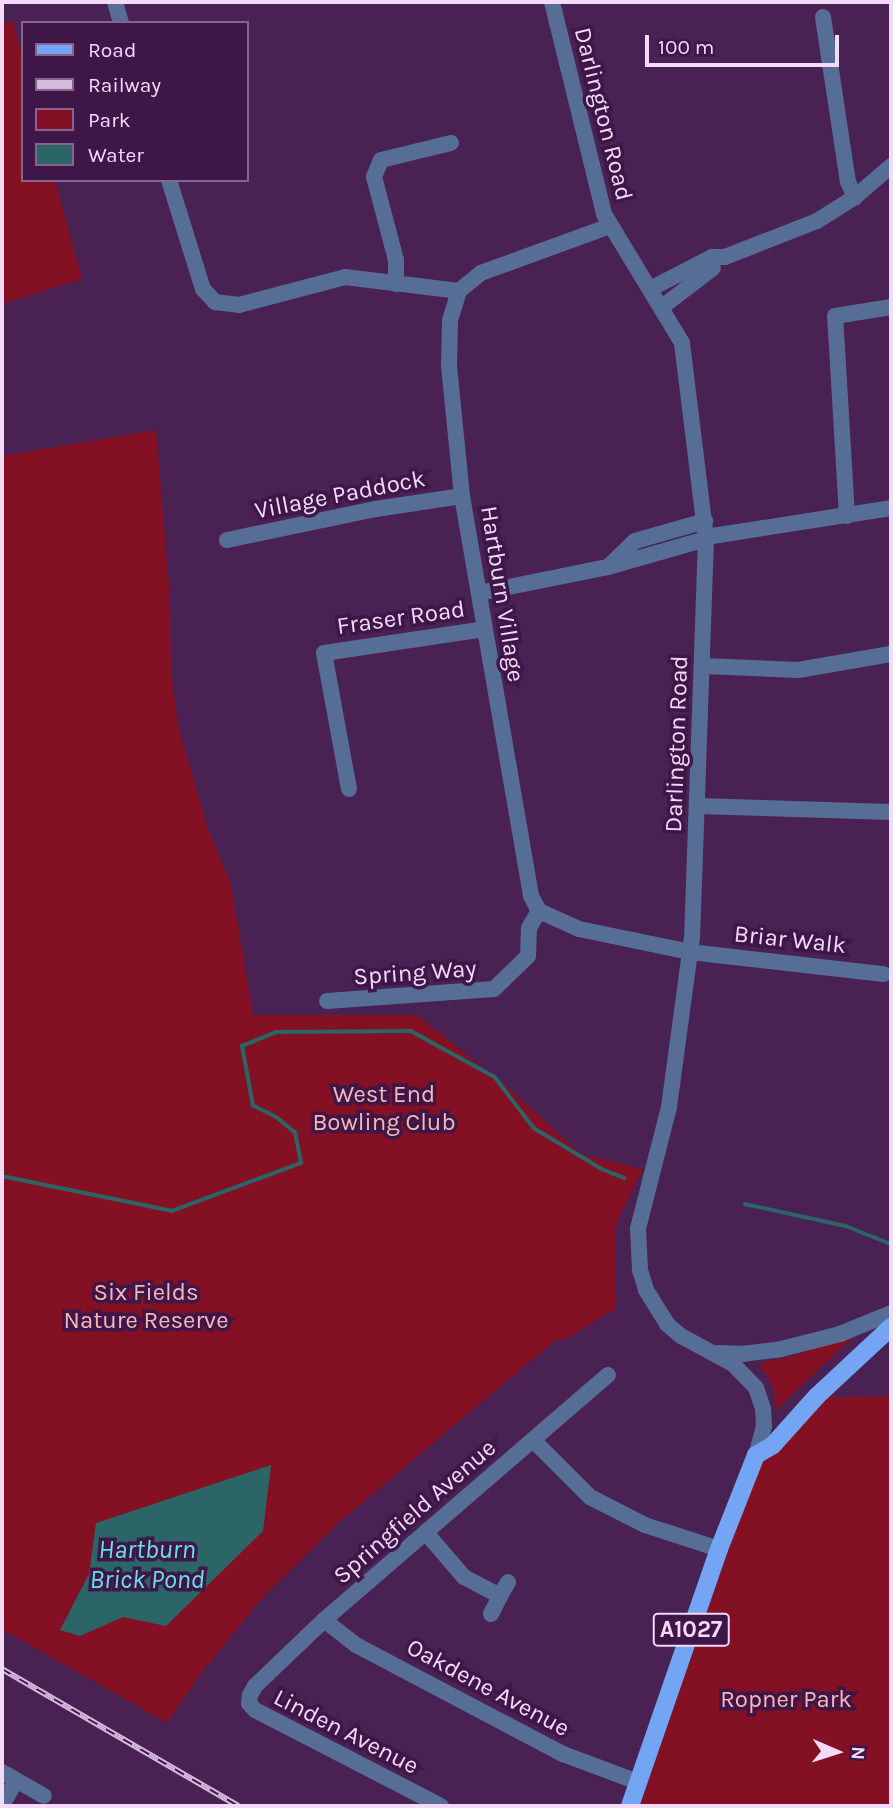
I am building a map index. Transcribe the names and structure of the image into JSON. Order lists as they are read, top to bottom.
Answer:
{
  "streets": {
    "main road": ["A1027"],
    "street": [
      "Darlington Road",
      "Village Paddock",
      "Hartburn Village",
      "Fraser Road",
      "Briar Walk",
      "Spring Way",
      "Springfield Avenue",
      "Oakdene Avenue",
      "Linden Avenue"
    ]
  },
  "crossings": [
    ["Darlington Road", "Briar Walk"],
    ["Darlington Road", "A1027"],
    ["Village Paddock", "Hartburn Village"],
    ["Hartburn Village", "Fraser Road"],
    ["Hartburn Village", "Spring Way"],
    ["Springfield Avenue", "Oakdene Avenue"],
    ["Springfield Avenue", "Linden Avenue"],
    ["A1027", "Oakdene Avenue"]
  ],
  "water": ["Hartburn Brick Pond"],
  "parks": ["West End Bowling Club", "Six Fields Nature Reserve", "Ropner Park"],
  "legend": [
    "Road",
    "Railway",
    "Park",
    "Water"
  ],
  "scale_bar": "100 m",
  "north": "right"
}
